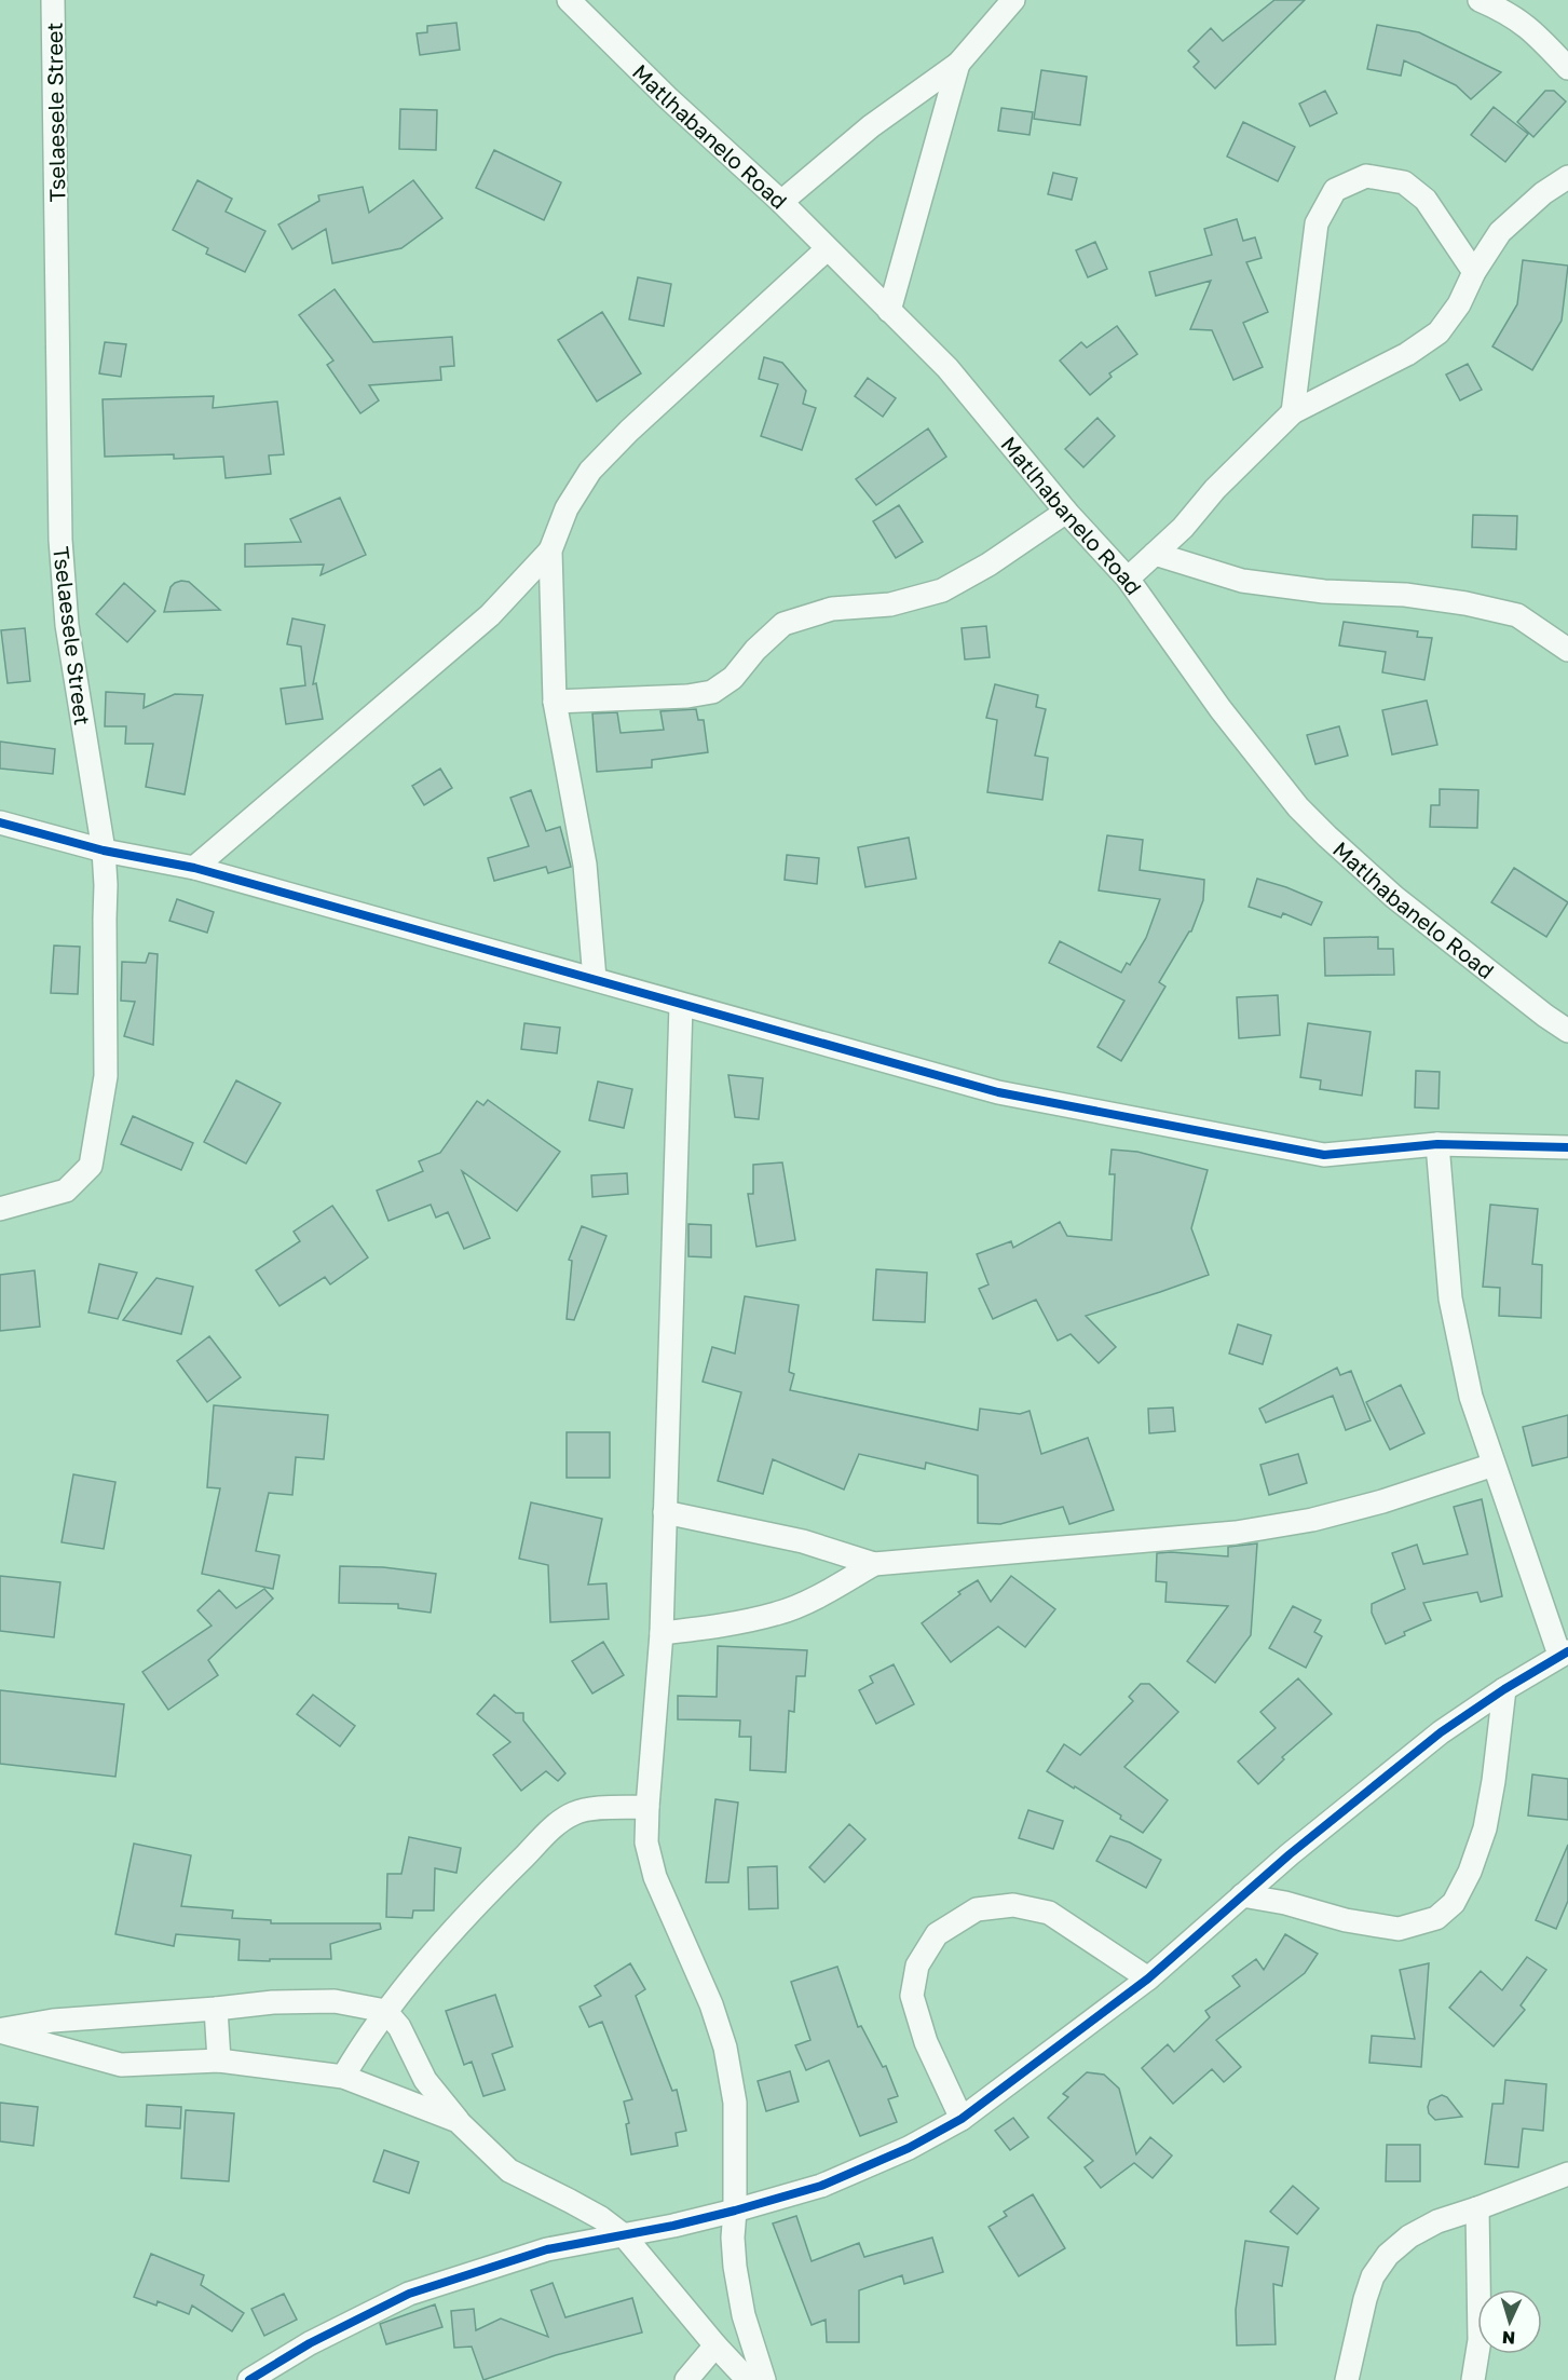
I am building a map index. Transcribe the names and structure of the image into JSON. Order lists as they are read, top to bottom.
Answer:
{
  "streets": {
    "street": ["Tselaesele Street", "Matlhabanelo Road"]
  },
  "north": "bottom"
}
